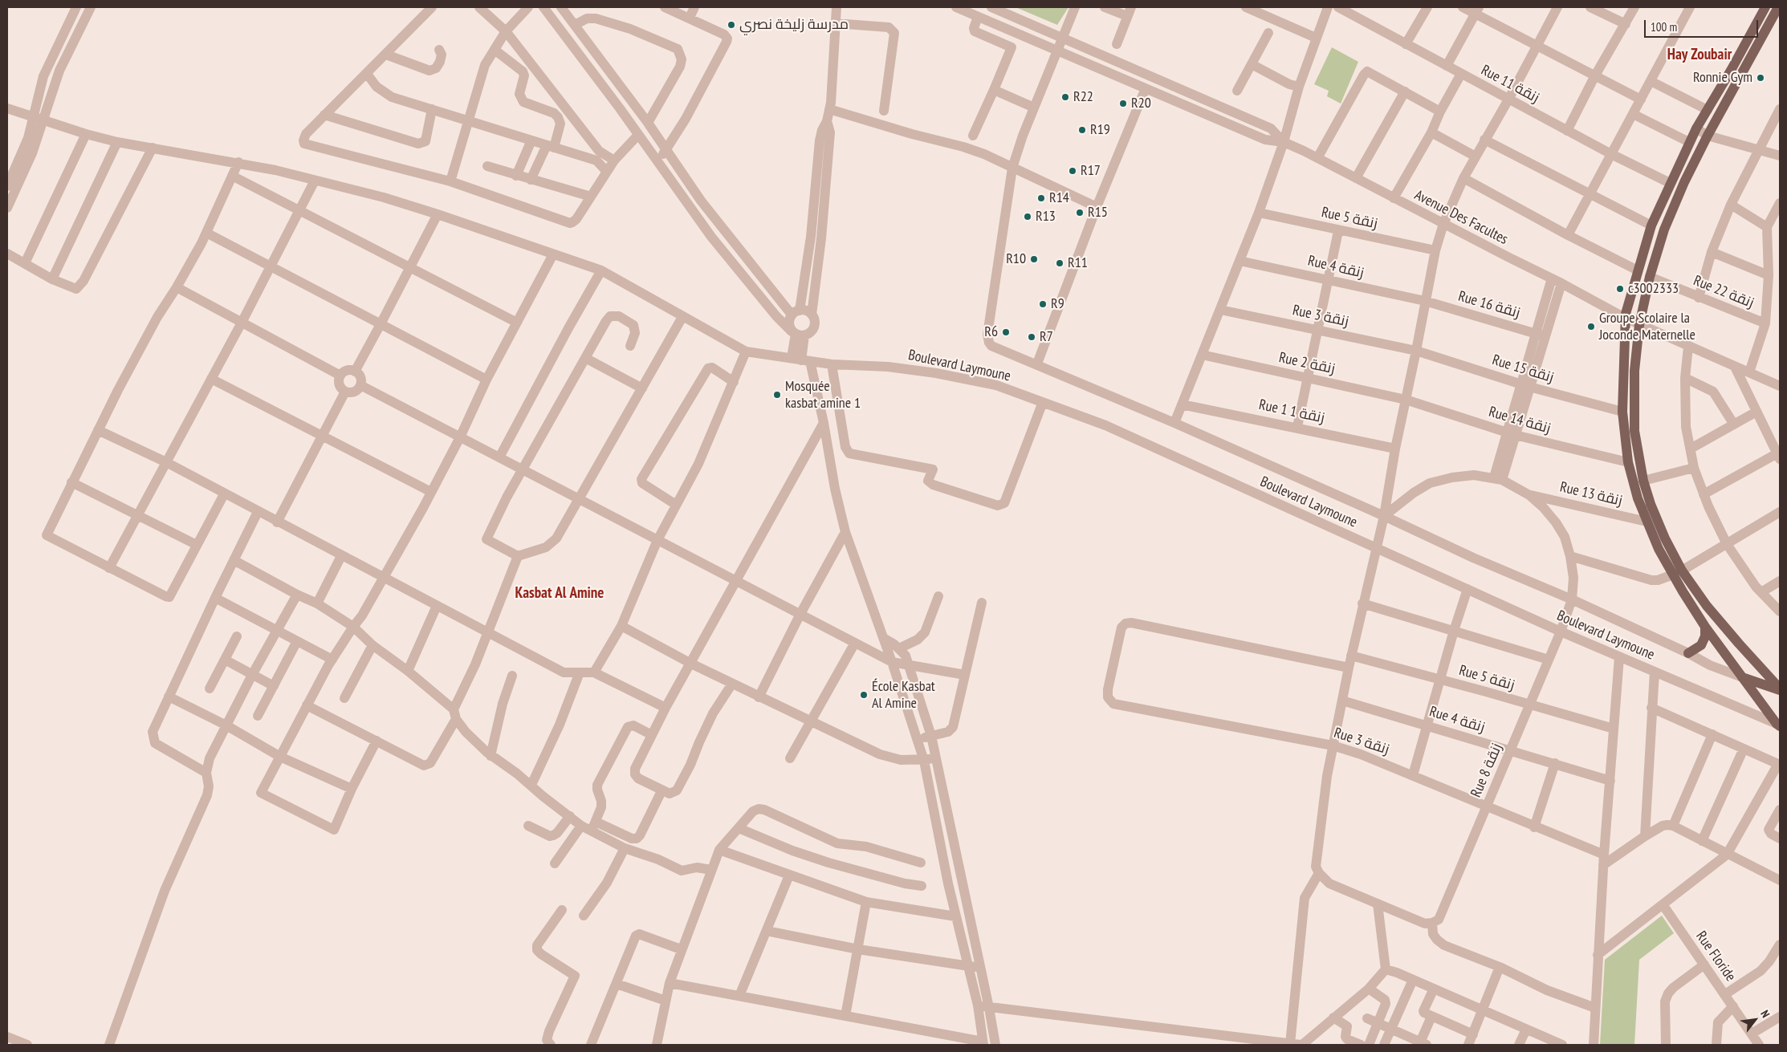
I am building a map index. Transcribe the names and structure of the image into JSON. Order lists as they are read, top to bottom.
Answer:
{
  "streets": {
    "street": [
      "Rue 11 زنقة",
      "Avenue Des Facultes",
      "Rue 5 زنقة",
      "Rue 4 زنقة",
      "Rue 22 زنقة",
      "Rue 16 زنقة",
      "Rue 3 زنقة",
      "Rue 2 زنقة",
      "Boulevard Laymoune",
      "Rue 15 زنقة",
      "Rue 1 زنقة 1",
      "Rue 14 زنقة",
      "Rue 13 زنقة",
      "Rue 8 زنقة",
      "Rue Floride"
    ]
  },
  "crossings": [
    ["Rue 5 زنقة", "Rue 8 زنقة"],
    ["Rue 4 زنقة", "Rue 16 زنقة"],
    ["Rue 4 زنقة", "Rue 8 زنقة"],
    ["Rue 3 زنقة", "Rue 15 زنقة"],
    ["Rue 3 زنقة", "Rue 8 زنقة"],
    ["Rue 2 زنقة", "Rue 14 زنقة"],
    ["Boulevard Laymoune", "Rue 8 زنقة"],
    ["Rue 13 زنقة", "Rue 8 زنقة"]
  ],
  "districts": ["Hay Zoubair", "Kasbat Al Amine"],
  "places": [
    "مدرسة زليخة نصري",
    "Ronnie Gym",
    "R22",
    "R20",
    "R19",
    "R17",
    "R14",
    "R15",
    "R13",
    "R10",
    "R11",
    "c3002333",
    "R9",
    "Groupe Scolaire la Joconde Maternelle",
    "R6",
    "R7",
    "Mosquée kasbat amine 1",
    "École Kasbat Al Amine"
  ],
  "scale_bar": "100 m",
  "north": "top right"
}
